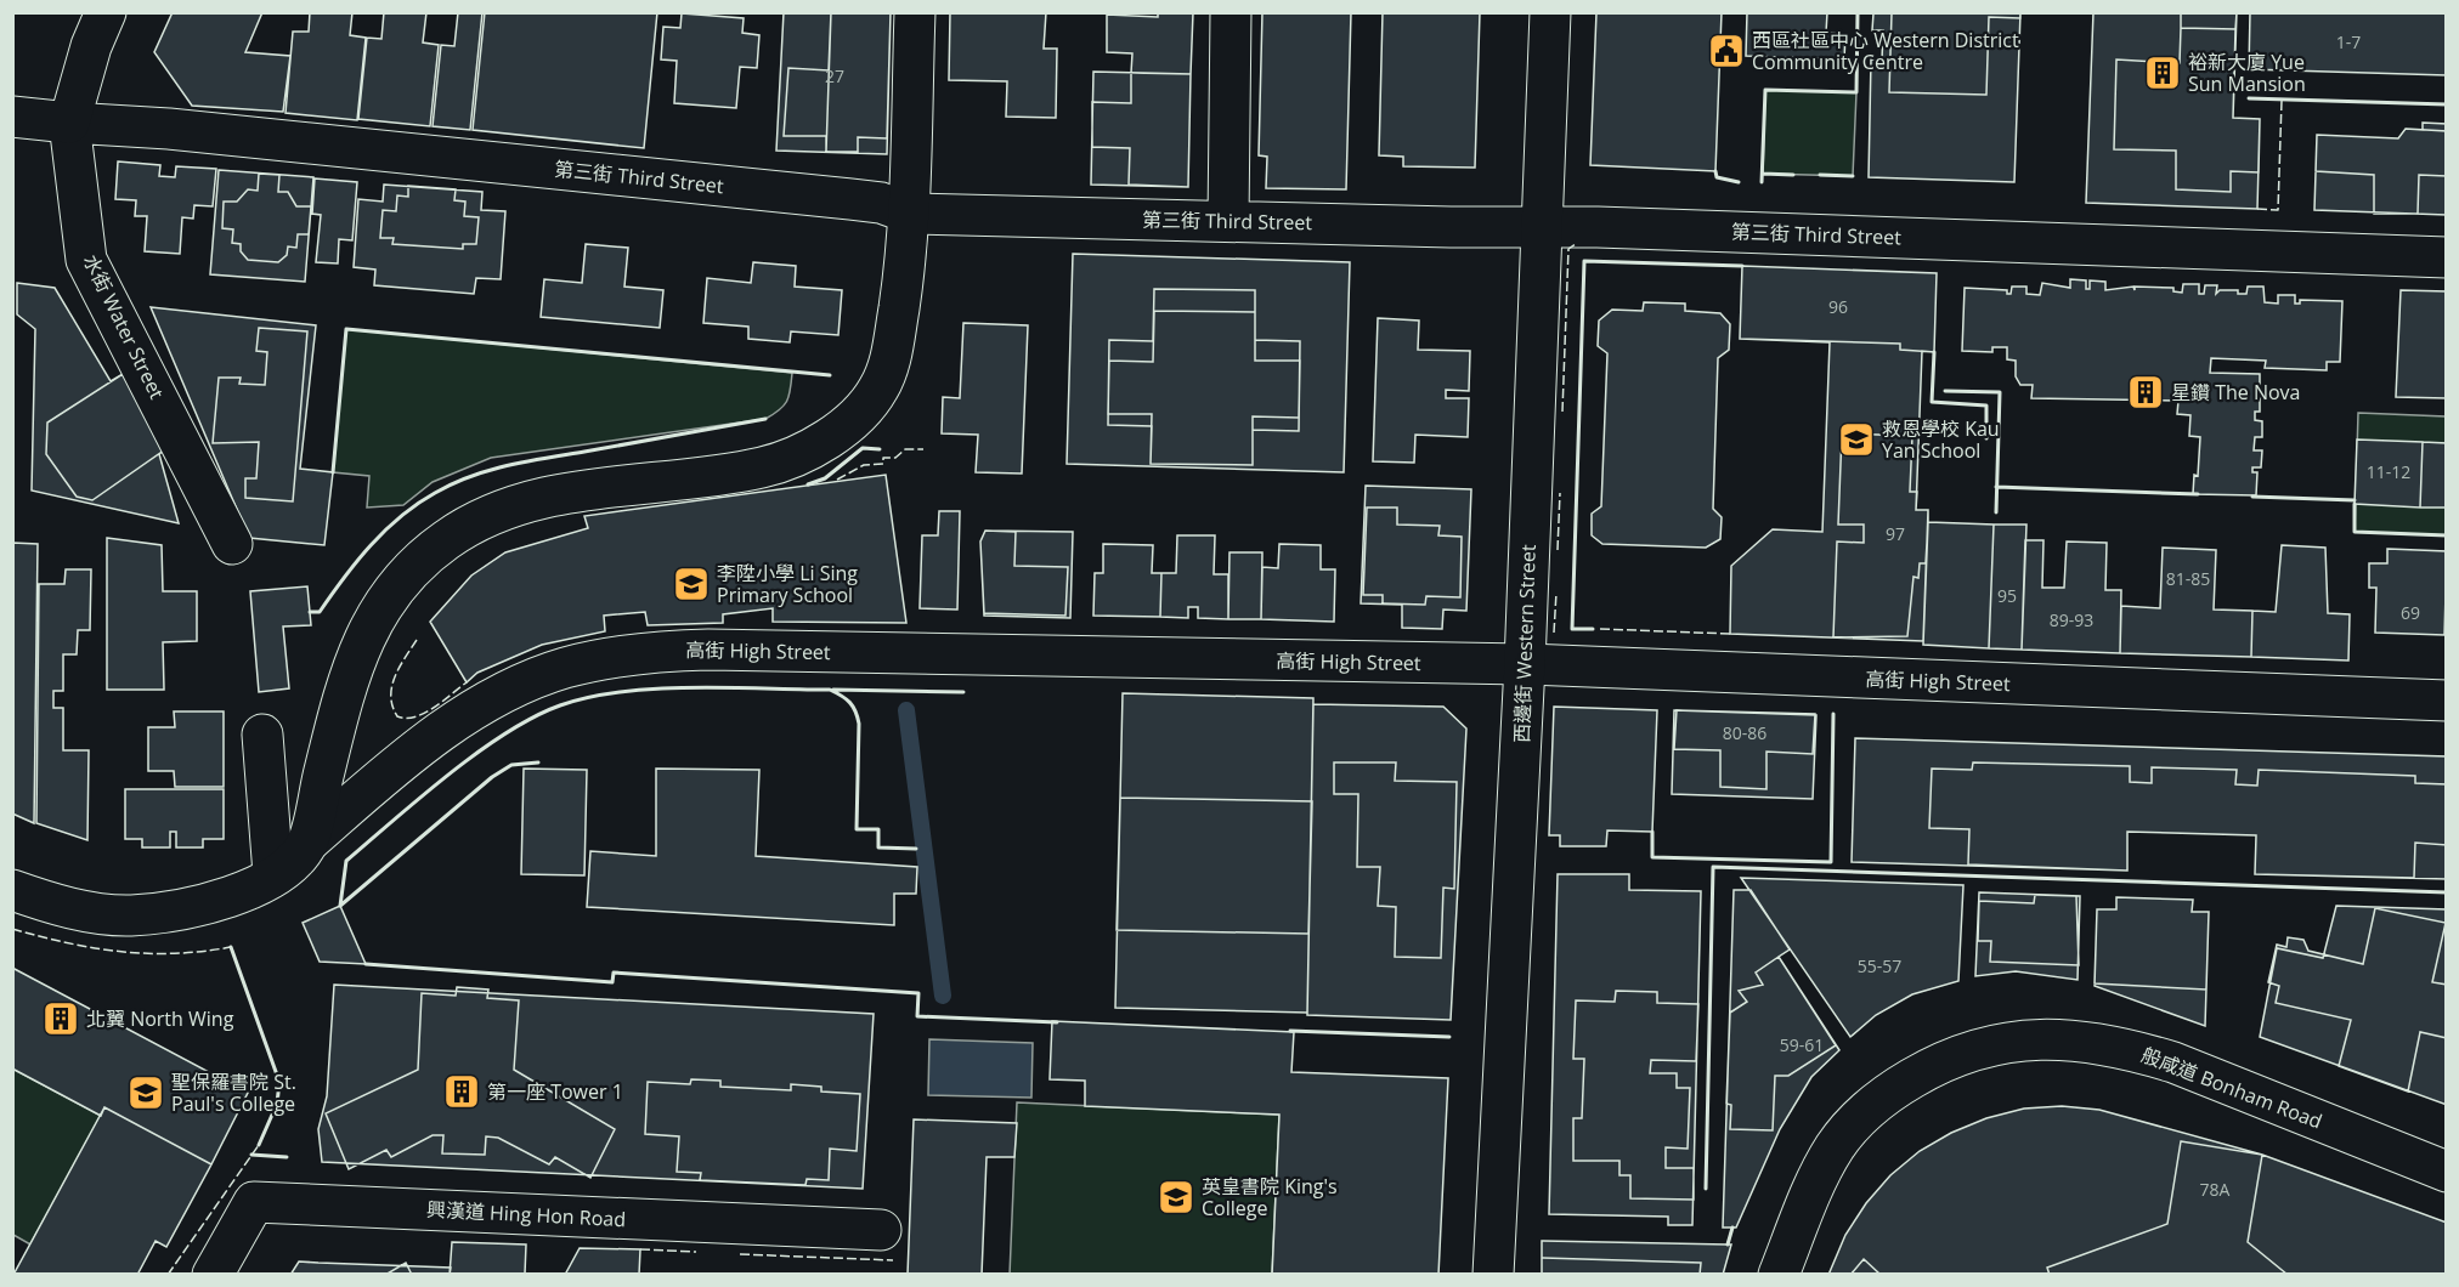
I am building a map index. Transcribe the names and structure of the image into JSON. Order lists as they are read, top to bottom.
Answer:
{
  "streets": {
    "street": [
      "第三街 Third Street",
      "水街 Water Street",
      "西邊街 Western Street",
      "高街 High Street",
      "般咸道 Bonham Road",
      "興漢道 Hing Hon Road"
    ]
  },
  "crossings": [
    ["第三街 Third Street", "水街 Water Street"],
    ["第三街 Third Street", "西邊街 Western Street"],
    ["西邊街 Western Street", "高街 High Street"]
  ],
  "places": {
    "public building": ["西區社區中心 Western District Community Centre"],
    "building": [
      "裕新大廈 Yue Sun Mansion",
      "星鑽 The Nova",
      "北翼 North Wing",
      "第一座 Tower 1"
    ],
    "school or university": [
      "救恩學校 Kau Yan School",
      "李陞小學 Li Sing Primary School",
      "聖保羅書院 St. Paul's College",
      "英皇書院 King's College"
    ]
  },
  "house_numbers": [
    "1-7",
    "27",
    "96",
    "11-12",
    "97",
    "81-85",
    "95",
    "69",
    "89-93",
    "80-86",
    "55-57",
    "59-61",
    "78A"
  ]
}
